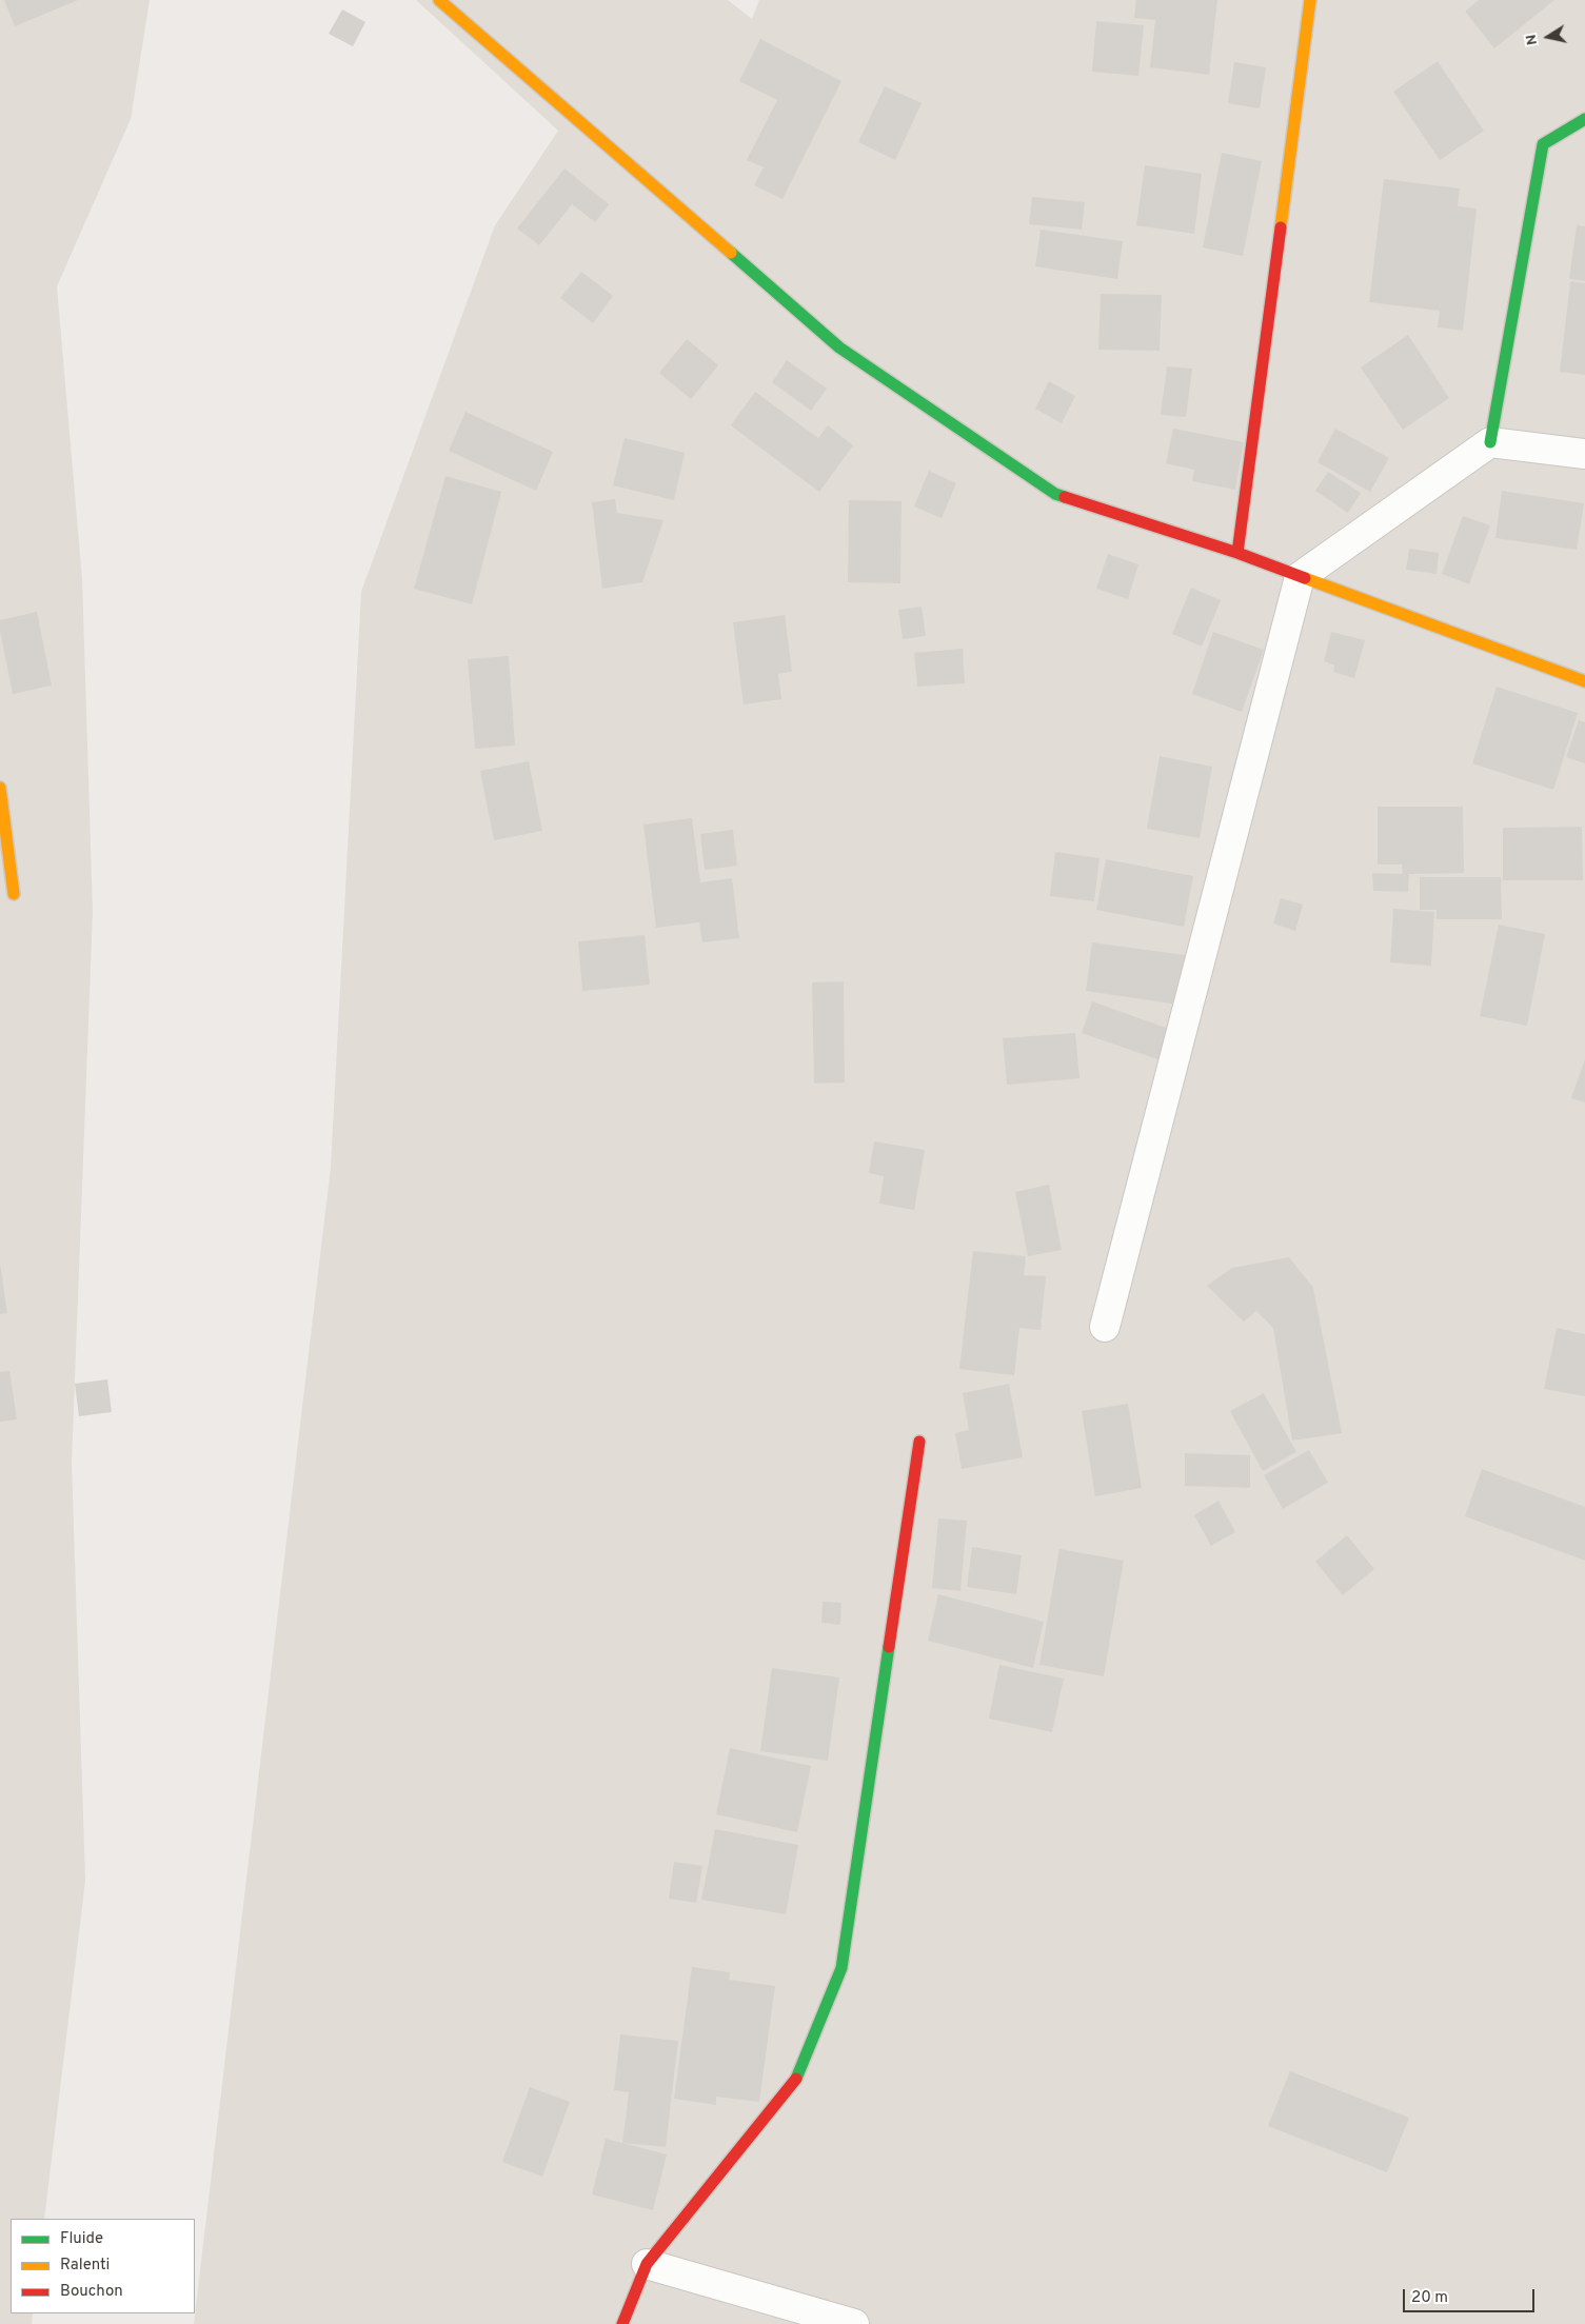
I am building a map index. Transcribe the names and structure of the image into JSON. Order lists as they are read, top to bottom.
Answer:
{
  "legend": ["Fluide", "Ralenti", "Bouchon"],
  "scale_bar": "20 m",
  "north": "left"
}
